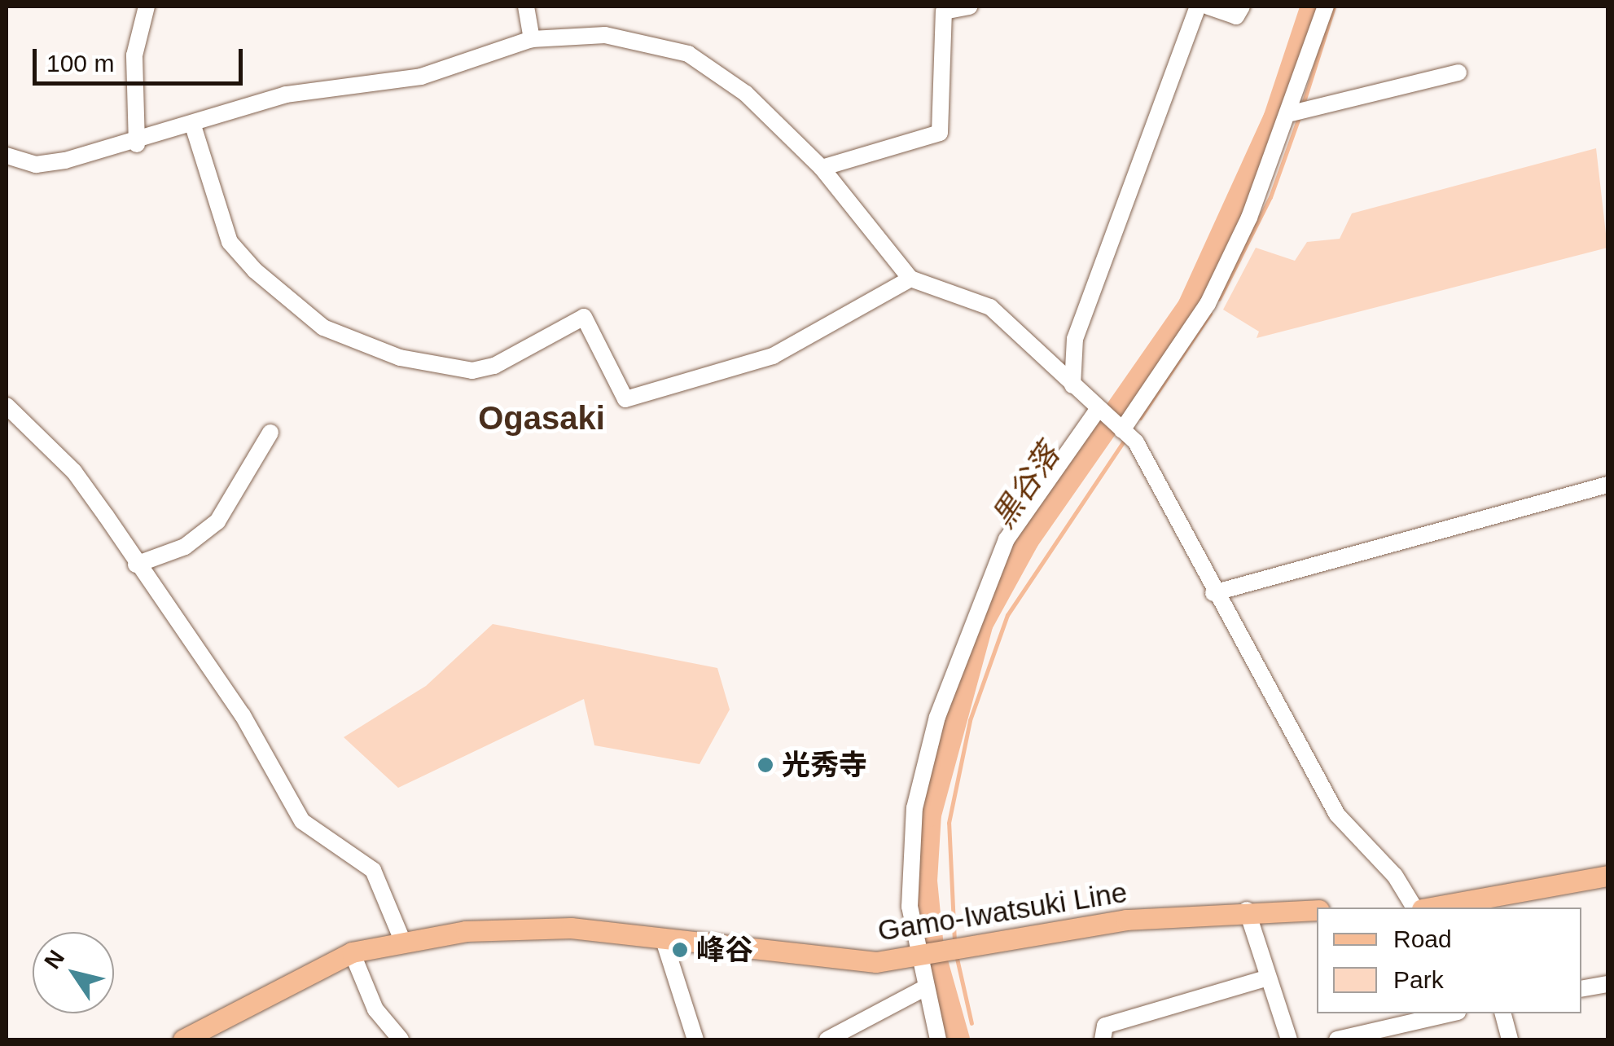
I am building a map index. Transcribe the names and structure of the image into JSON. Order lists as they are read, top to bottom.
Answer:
{
  "streets": {
    "main road": ["Gamo-Iwatsuki Line"]
  },
  "districts": ["Ogasaki"],
  "water": ["黒谷落"],
  "places": ["光秀寺", "峰谷"],
  "legend": ["Road", "Park"],
  "scale_bar": "100 m",
  "north": "top left"
}
